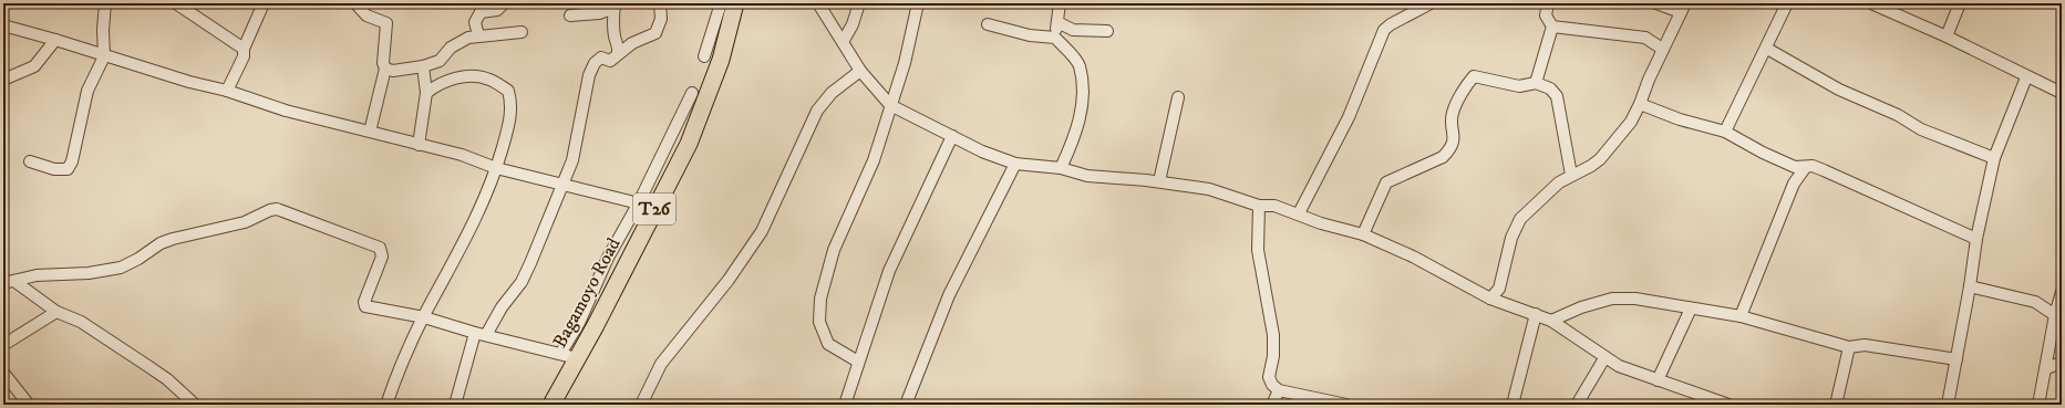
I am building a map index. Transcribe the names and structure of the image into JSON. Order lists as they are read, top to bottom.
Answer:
{
  "streets": {
    "highway": ["T26", "Bagamoyo Road"]
  }
}
